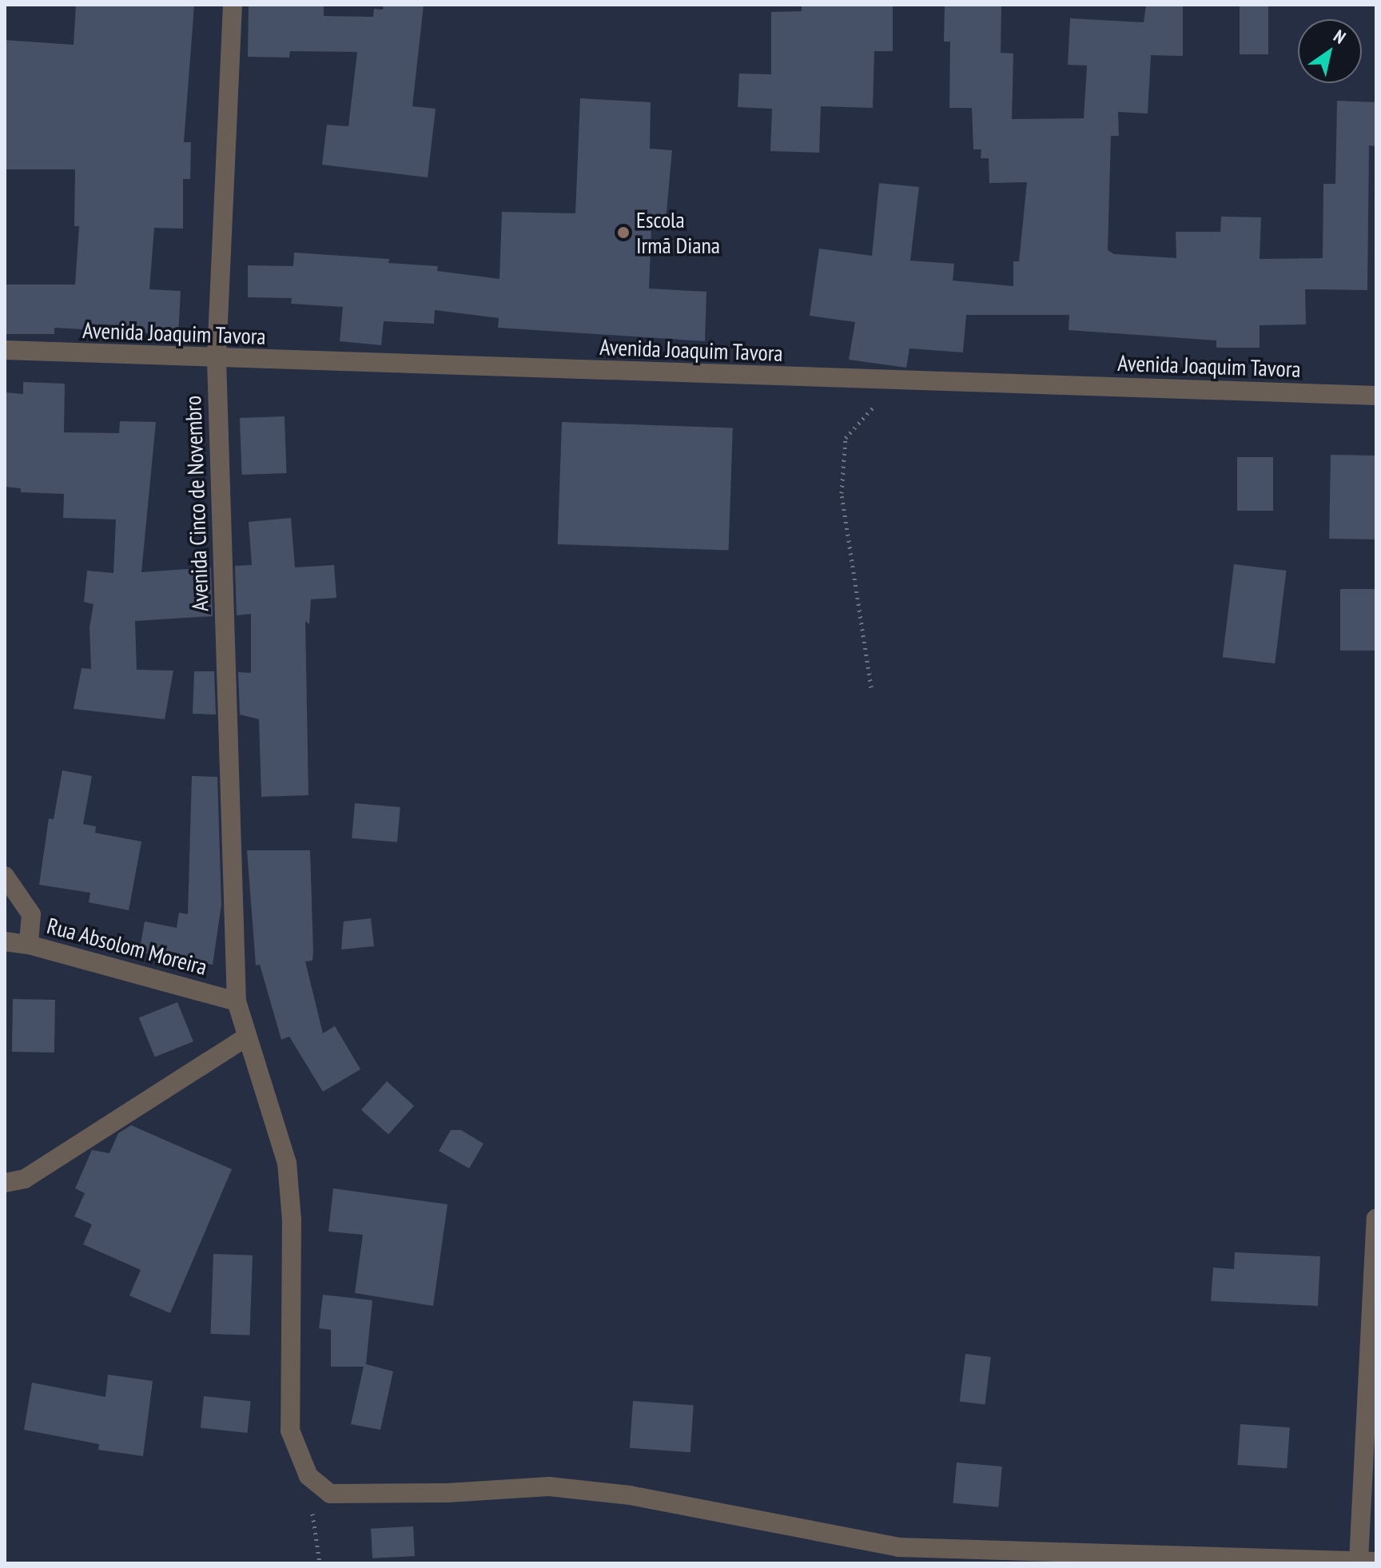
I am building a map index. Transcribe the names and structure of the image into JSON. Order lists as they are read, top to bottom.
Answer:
{
  "streets": {
    "street": ["Avenida Joaquim Tavora", "Avenida Cinco de Novembro", "Rua Absolom Moreira"]
  },
  "crossings": [
    ["Avenida Joaquim Tavora", "Avenida Cinco de Novembro"],
    ["Avenida Cinco de Novembro", "Rua Absolom Moreira"]
  ],
  "places": ["Escola Irmã Diana"],
  "north": "top right"
}
